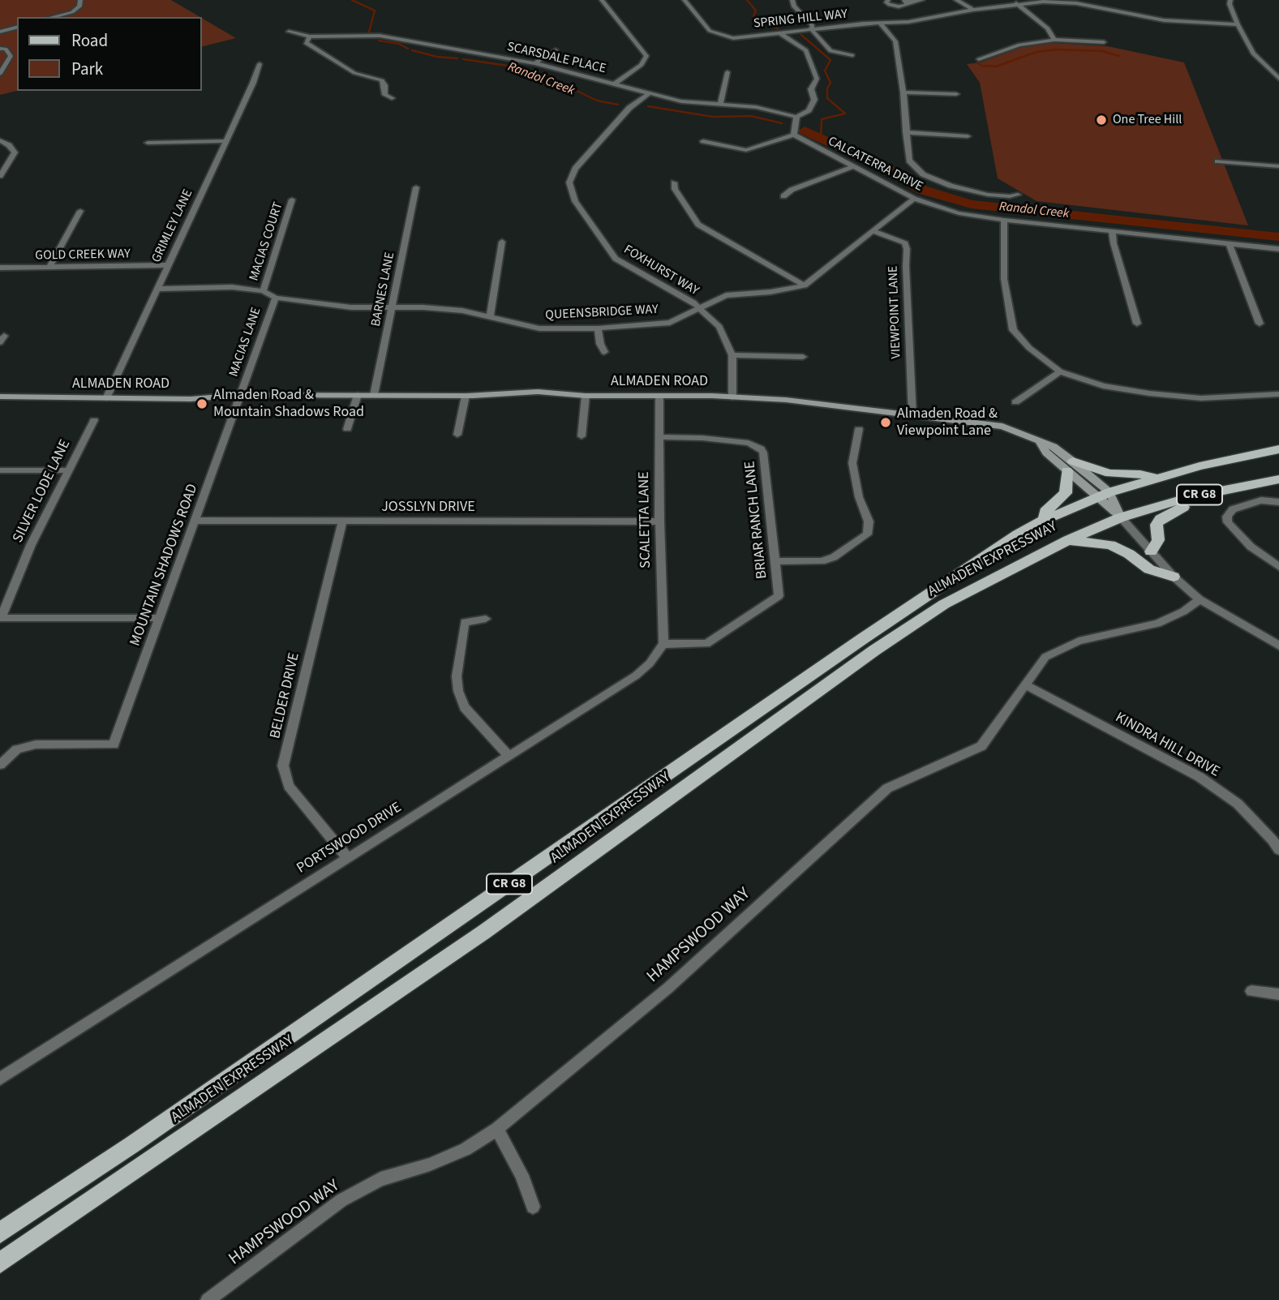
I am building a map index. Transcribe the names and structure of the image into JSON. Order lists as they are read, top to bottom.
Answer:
{
  "streets": {
    "main road": ["CR G8", "ALMADEN EXPRESSWAY"],
    "street": [
      "SPRING HILL WAY",
      "SCARSDALE PLACE",
      "CALCATERRA DRIVE",
      "GRIMLEY LANE",
      "MACIAS COURT",
      "GOLD CREEK WAY",
      "FOXHURST WAY",
      "BARNES LANE",
      "VIEWPOINT LANE",
      "QUEENSBRIDGE WAY",
      "MACIAS LANE",
      "ALMADEN ROAD",
      "SILVER LODE LANE",
      "JOSSLYN DRIVE",
      "SCALETTA LANE",
      "BRIAR RANCH LANE",
      "MOUNTAIN SHADOWS ROAD",
      "BELDER DRIVE",
      "KINDRA HILL DRIVE",
      "PORTSWOOD DRIVE",
      "HAMPSWOOD WAY"
    ]
  },
  "crossings": [
    ["SCARSDALE PLACE", "FOXHURST WAY"],
    ["CALCATERRA DRIVE", "QUEENSBRIDGE WAY"],
    ["GRIMLEY LANE", "GOLD CREEK WAY"],
    ["GRIMLEY LANE", "QUEENSBRIDGE WAY"],
    ["GRIMLEY LANE", "ALMADEN ROAD"],
    ["MACIAS COURT", "QUEENSBRIDGE WAY"],
    ["FOXHURST WAY", "QUEENSBRIDGE WAY"],
    ["FOXHURST WAY", "ALMADEN ROAD"],
    ["BARNES LANE", "QUEENSBRIDGE WAY"],
    ["BARNES LANE", "ALMADEN ROAD"],
    ["VIEWPOINT LANE", "QUEENSBRIDGE WAY"],
    ["VIEWPOINT LANE", "ALMADEN ROAD"],
    ["QUEENSBRIDGE WAY", "MACIAS LANE"],
    ["MACIAS LANE", "ALMADEN ROAD"],
    ["MACIAS LANE", "MOUNTAIN SHADOWS ROAD"],
    ["ALMADEN ROAD", "SCALETTA LANE"],
    ["ALMADEN ROAD", "ALMADEN EXPRESSWAY"],
    ["ALMADEN ROAD", "MOUNTAIN SHADOWS ROAD"],
    ["SILVER LODE LANE", "MOUNTAIN SHADOWS ROAD"],
    ["JOSSLYN DRIVE", "SCALETTA LANE"],
    ["JOSSLYN DRIVE", "MOUNTAIN SHADOWS ROAD"],
    ["JOSSLYN DRIVE", "BELDER DRIVE"],
    ["SCALETTA LANE", "BRIAR RANCH LANE"],
    ["SCALETTA LANE", "PORTSWOOD DRIVE"],
    ["BRIAR RANCH LANE", "PORTSWOOD DRIVE"],
    ["BELDER DRIVE", "PORTSWOOD DRIVE"],
    ["KINDRA HILL DRIVE", "HAMPSWOOD WAY"]
  ],
  "water": ["Randol Creek"],
  "places": ["One Tree Hill", "Almaden Road & Mountain Shadows Road", "Almaden Road & Viewpoint Lane"],
  "legend": ["Road", "Park"]
}
